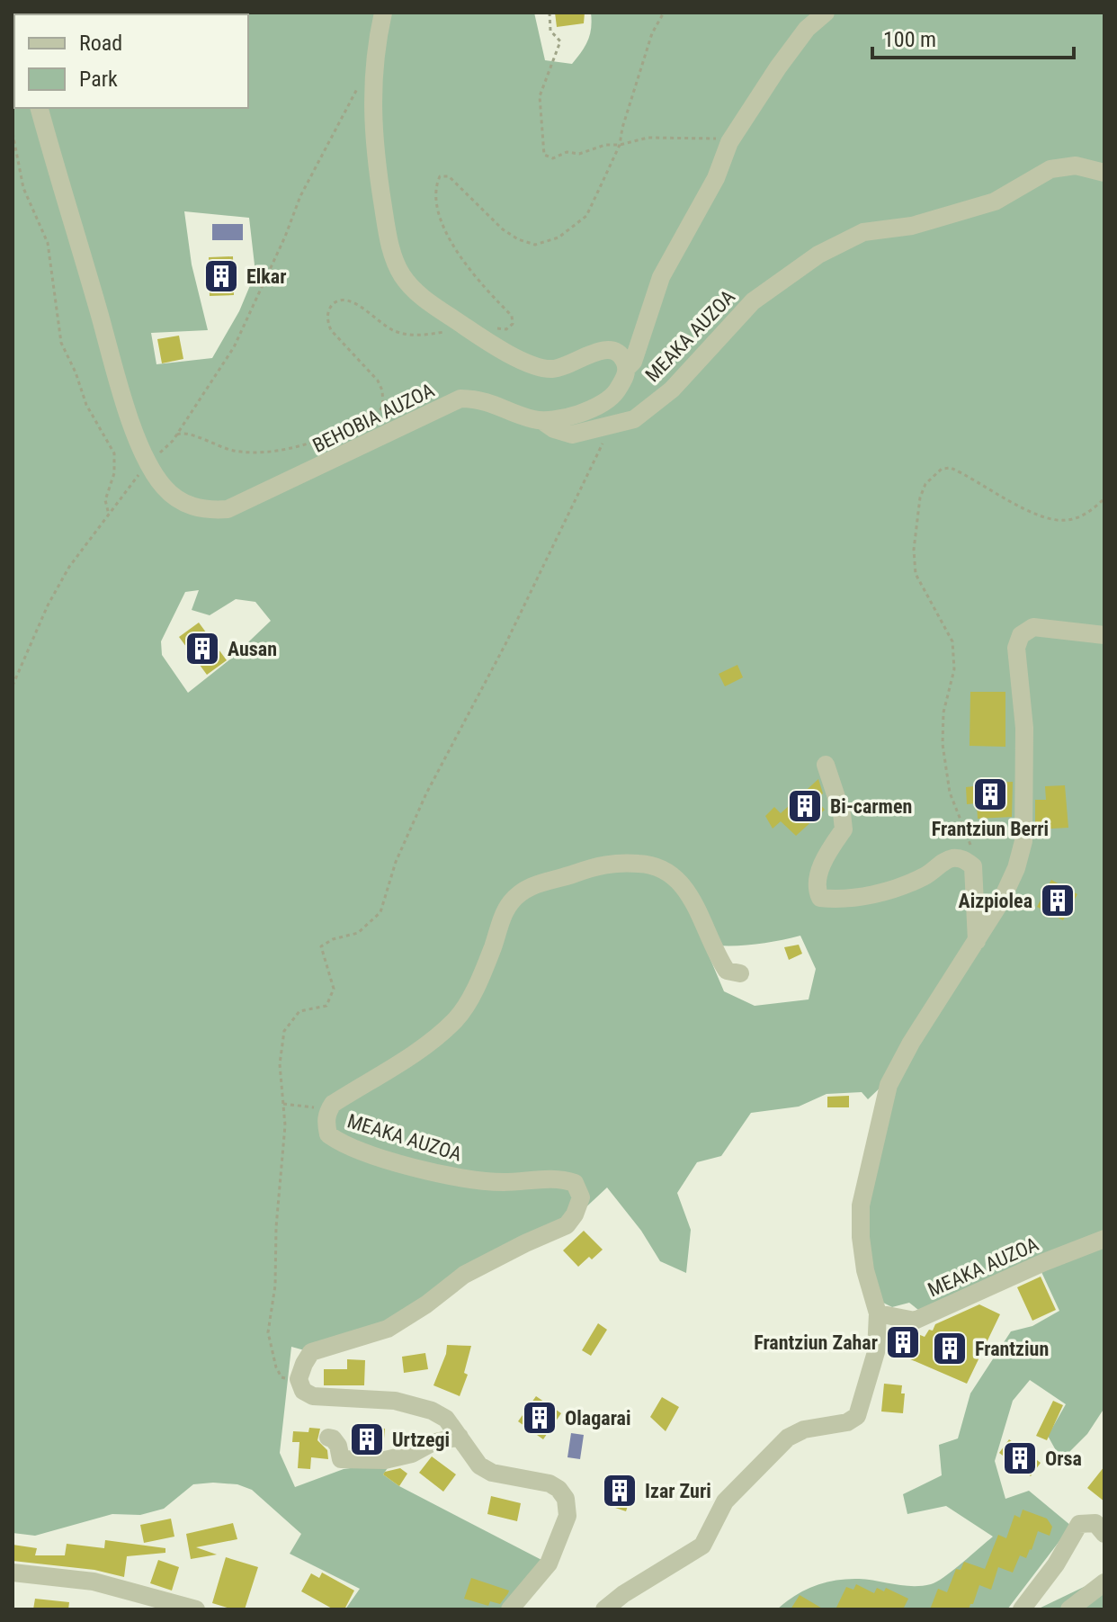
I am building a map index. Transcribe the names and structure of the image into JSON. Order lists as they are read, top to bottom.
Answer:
{
  "streets": {
    "street": ["MEAKA AUZOA", "BEHOBIA AUZOA"]
  },
  "crossings": [
    ["MEAKA AUZOA", "BEHOBIA AUZOA"]
  ],
  "places": {
    "building": [
      "Elkar",
      "Ausan",
      "Frantziun Berri",
      "Bi-carmen",
      "Aizpiolea",
      "Frantziun Zahar",
      "Frantziun",
      "Olagarai",
      "Urtzegi",
      "Orsa",
      "Izar Zuri"
    ]
  },
  "legend": ["Road", "Park"],
  "scale_bar": "100 m"
}
